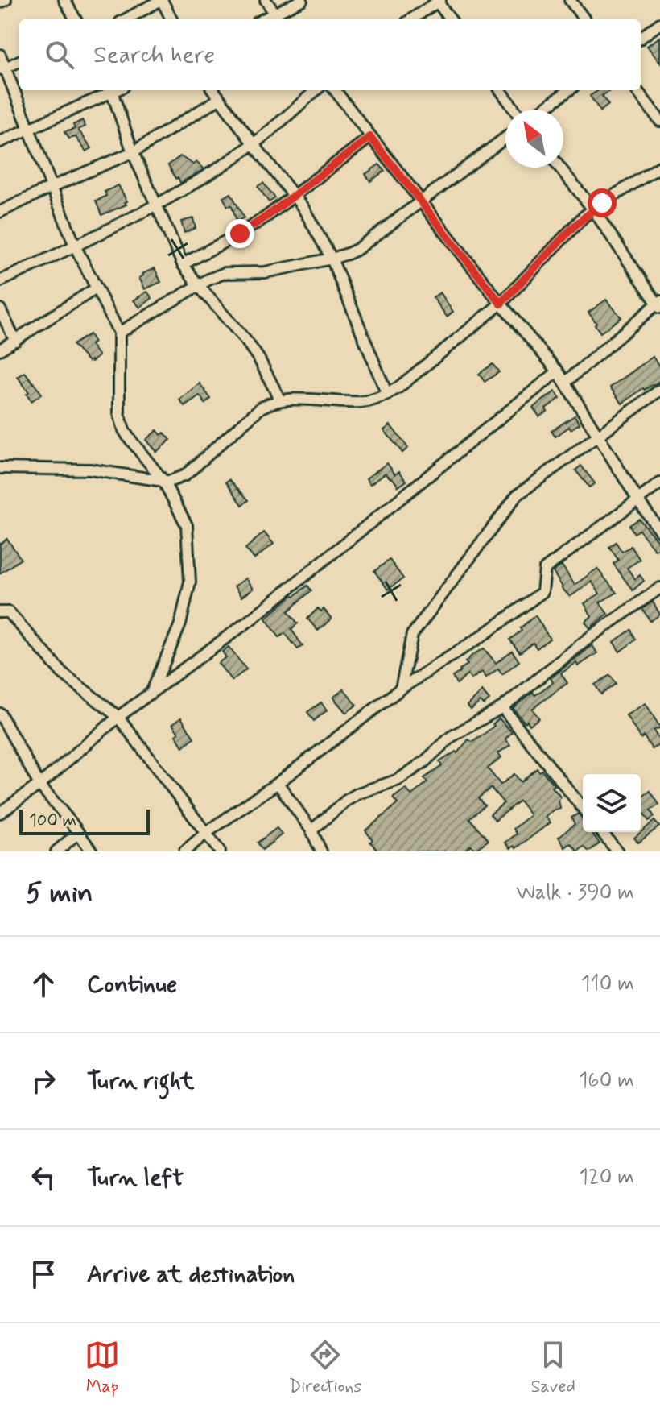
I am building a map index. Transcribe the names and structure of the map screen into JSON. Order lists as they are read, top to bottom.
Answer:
{
  "scale_bar": "100 m",
  "north": "top left",
  "page": {
    "search": "Search here",
    "scale": "100 m",
    "heading": ["5 min", "Walk · 390 m"],
    "list": [
      ["Continue", "110 m"],
      ["Turn right", "160 m"],
      ["Turn left", "120 m"],
      "Arrive at destination"
    ],
    "nav": ["Map", "Directions", "Saved"]
  }
}
